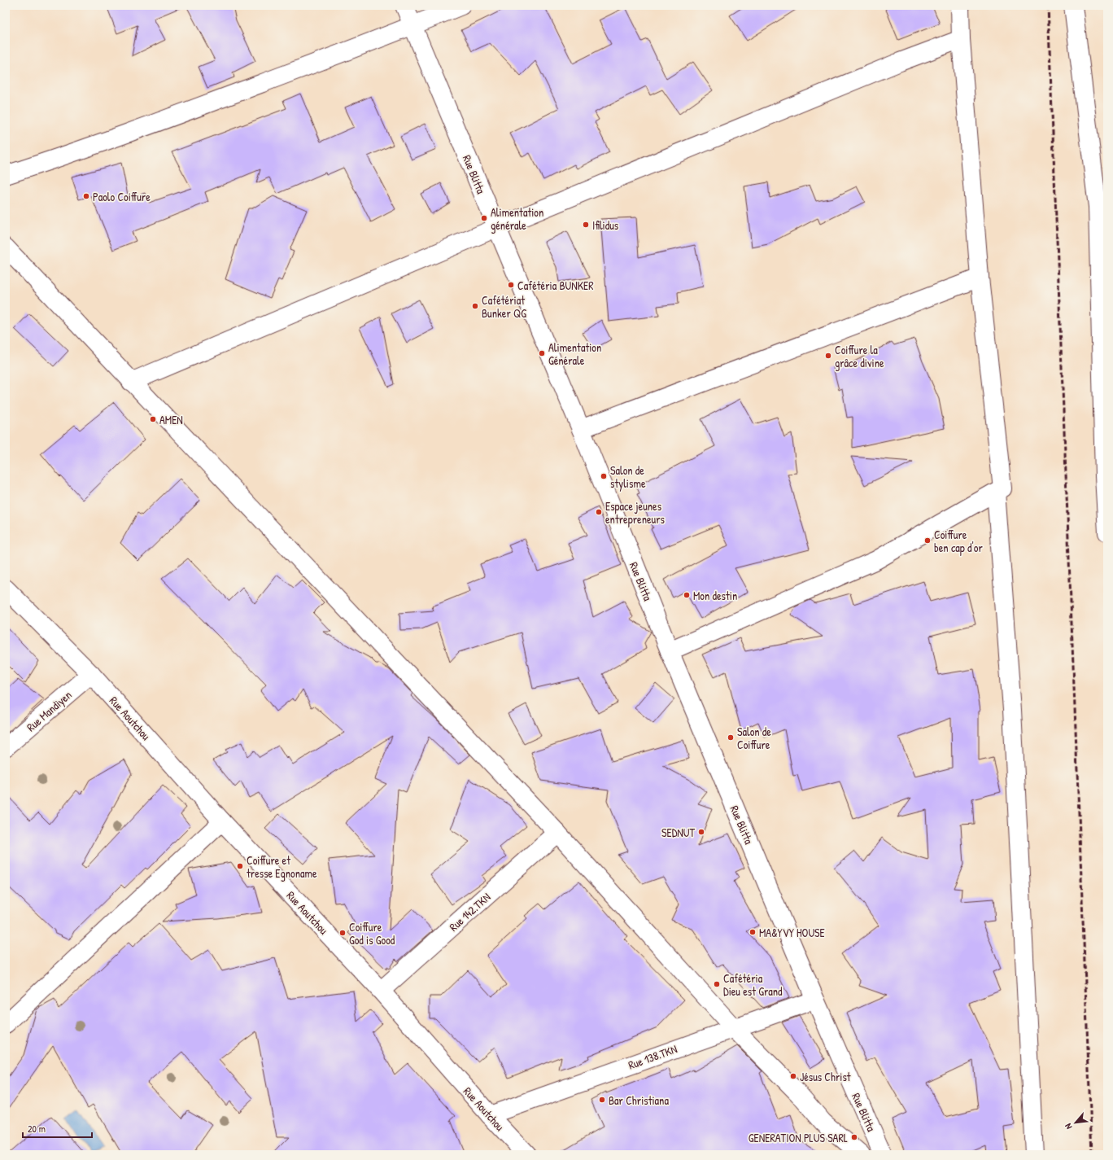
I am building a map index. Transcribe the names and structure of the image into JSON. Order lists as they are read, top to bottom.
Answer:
{
  "streets": {
    "street": [
      "Rue Blitta",
      "Rue Mandiyen",
      "Rue Aoutchou",
      "Rue 142.TKN",
      "Rue 138.TKN"
    ]
  },
  "crossings": [
    ["Rue Blitta", "Rue 138.TKN"],
    ["Rue Mandiyen", "Rue Aoutchou"],
    ["Rue Aoutchou", "Rue 142.TKN"],
    ["Rue Aoutchou", "Rue 138.TKN"]
  ],
  "places": [
    "Paolo Coiffure",
    "Alimentation générale",
    "Ifilidus",
    "Cafétéria BUNKER",
    "Cafétériat Bunker QG",
    "Alimentation Générale",
    "Coiffure la grâce divine",
    "AMEN",
    "Salon de stylisme",
    "Espace jeunes entrepreneurs",
    "Coiffure ben cap d'or",
    "Mon destin",
    "Salon de Coiffure",
    "SEDNUT",
    "Coiffure et tresse Egnoname",
    "MA&YVY HOUSE",
    "Coiffure God is Good",
    "Cafétéria Dieu est Grand",
    "Jésus Christ",
    "Bar Christiana",
    "GENERATION PLUS SARL"
  ],
  "scale_bar": "20 m",
  "north": "bottom left"
}
